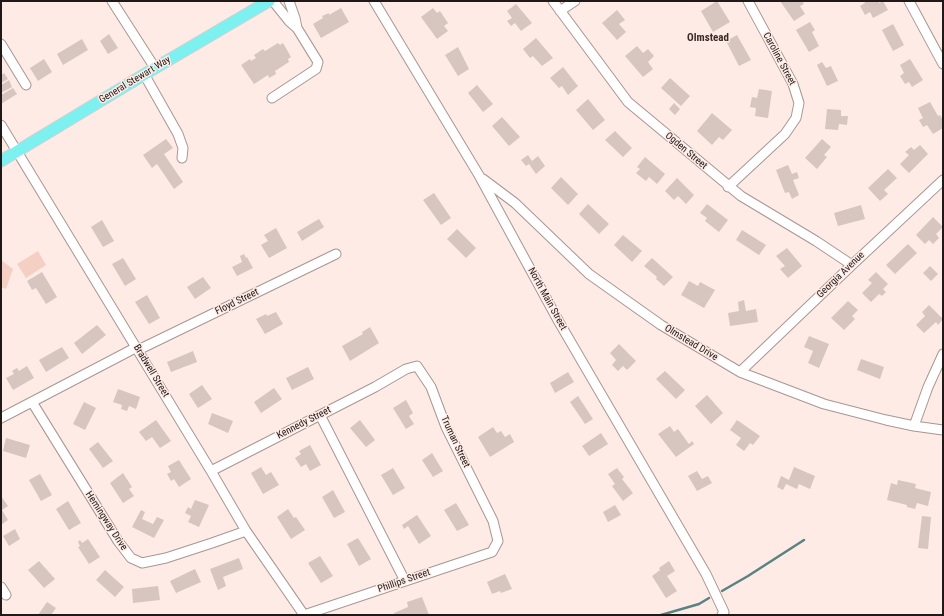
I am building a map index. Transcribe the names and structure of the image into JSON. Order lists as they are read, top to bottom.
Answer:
{
  "streets": {
    "main road": ["General Stewart Way"],
    "street": [
      "Caroline Street",
      "Ogden Street",
      "Georgia Avenue",
      "North Main Street",
      "Floyd Street",
      "Olmstead Drive",
      "Bradwell Street",
      "Kennedy Street",
      "Truman Street",
      "Hemingway Drive",
      "Phillips Street"
    ]
  },
  "crossings": [
    ["Caroline Street", "Ogden Street"],
    ["General Stewart Way", "Bradwell Street"],
    ["Ogden Street", "Georgia Avenue"],
    ["Georgia Avenue", "Olmstead Drive"],
    ["North Main Street", "Olmstead Drive"],
    ["Floyd Street", "Bradwell Street"],
    ["Floyd Street", "Hemingway Drive"],
    ["Bradwell Street", "Kennedy Street"],
    ["Bradwell Street", "Hemingway Drive"],
    ["Bradwell Street", "Phillips Street"],
    ["Kennedy Street", "Truman Street"],
    ["Truman Street", "Phillips Street"]
  ],
  "districts": ["Olmstead"]
}
